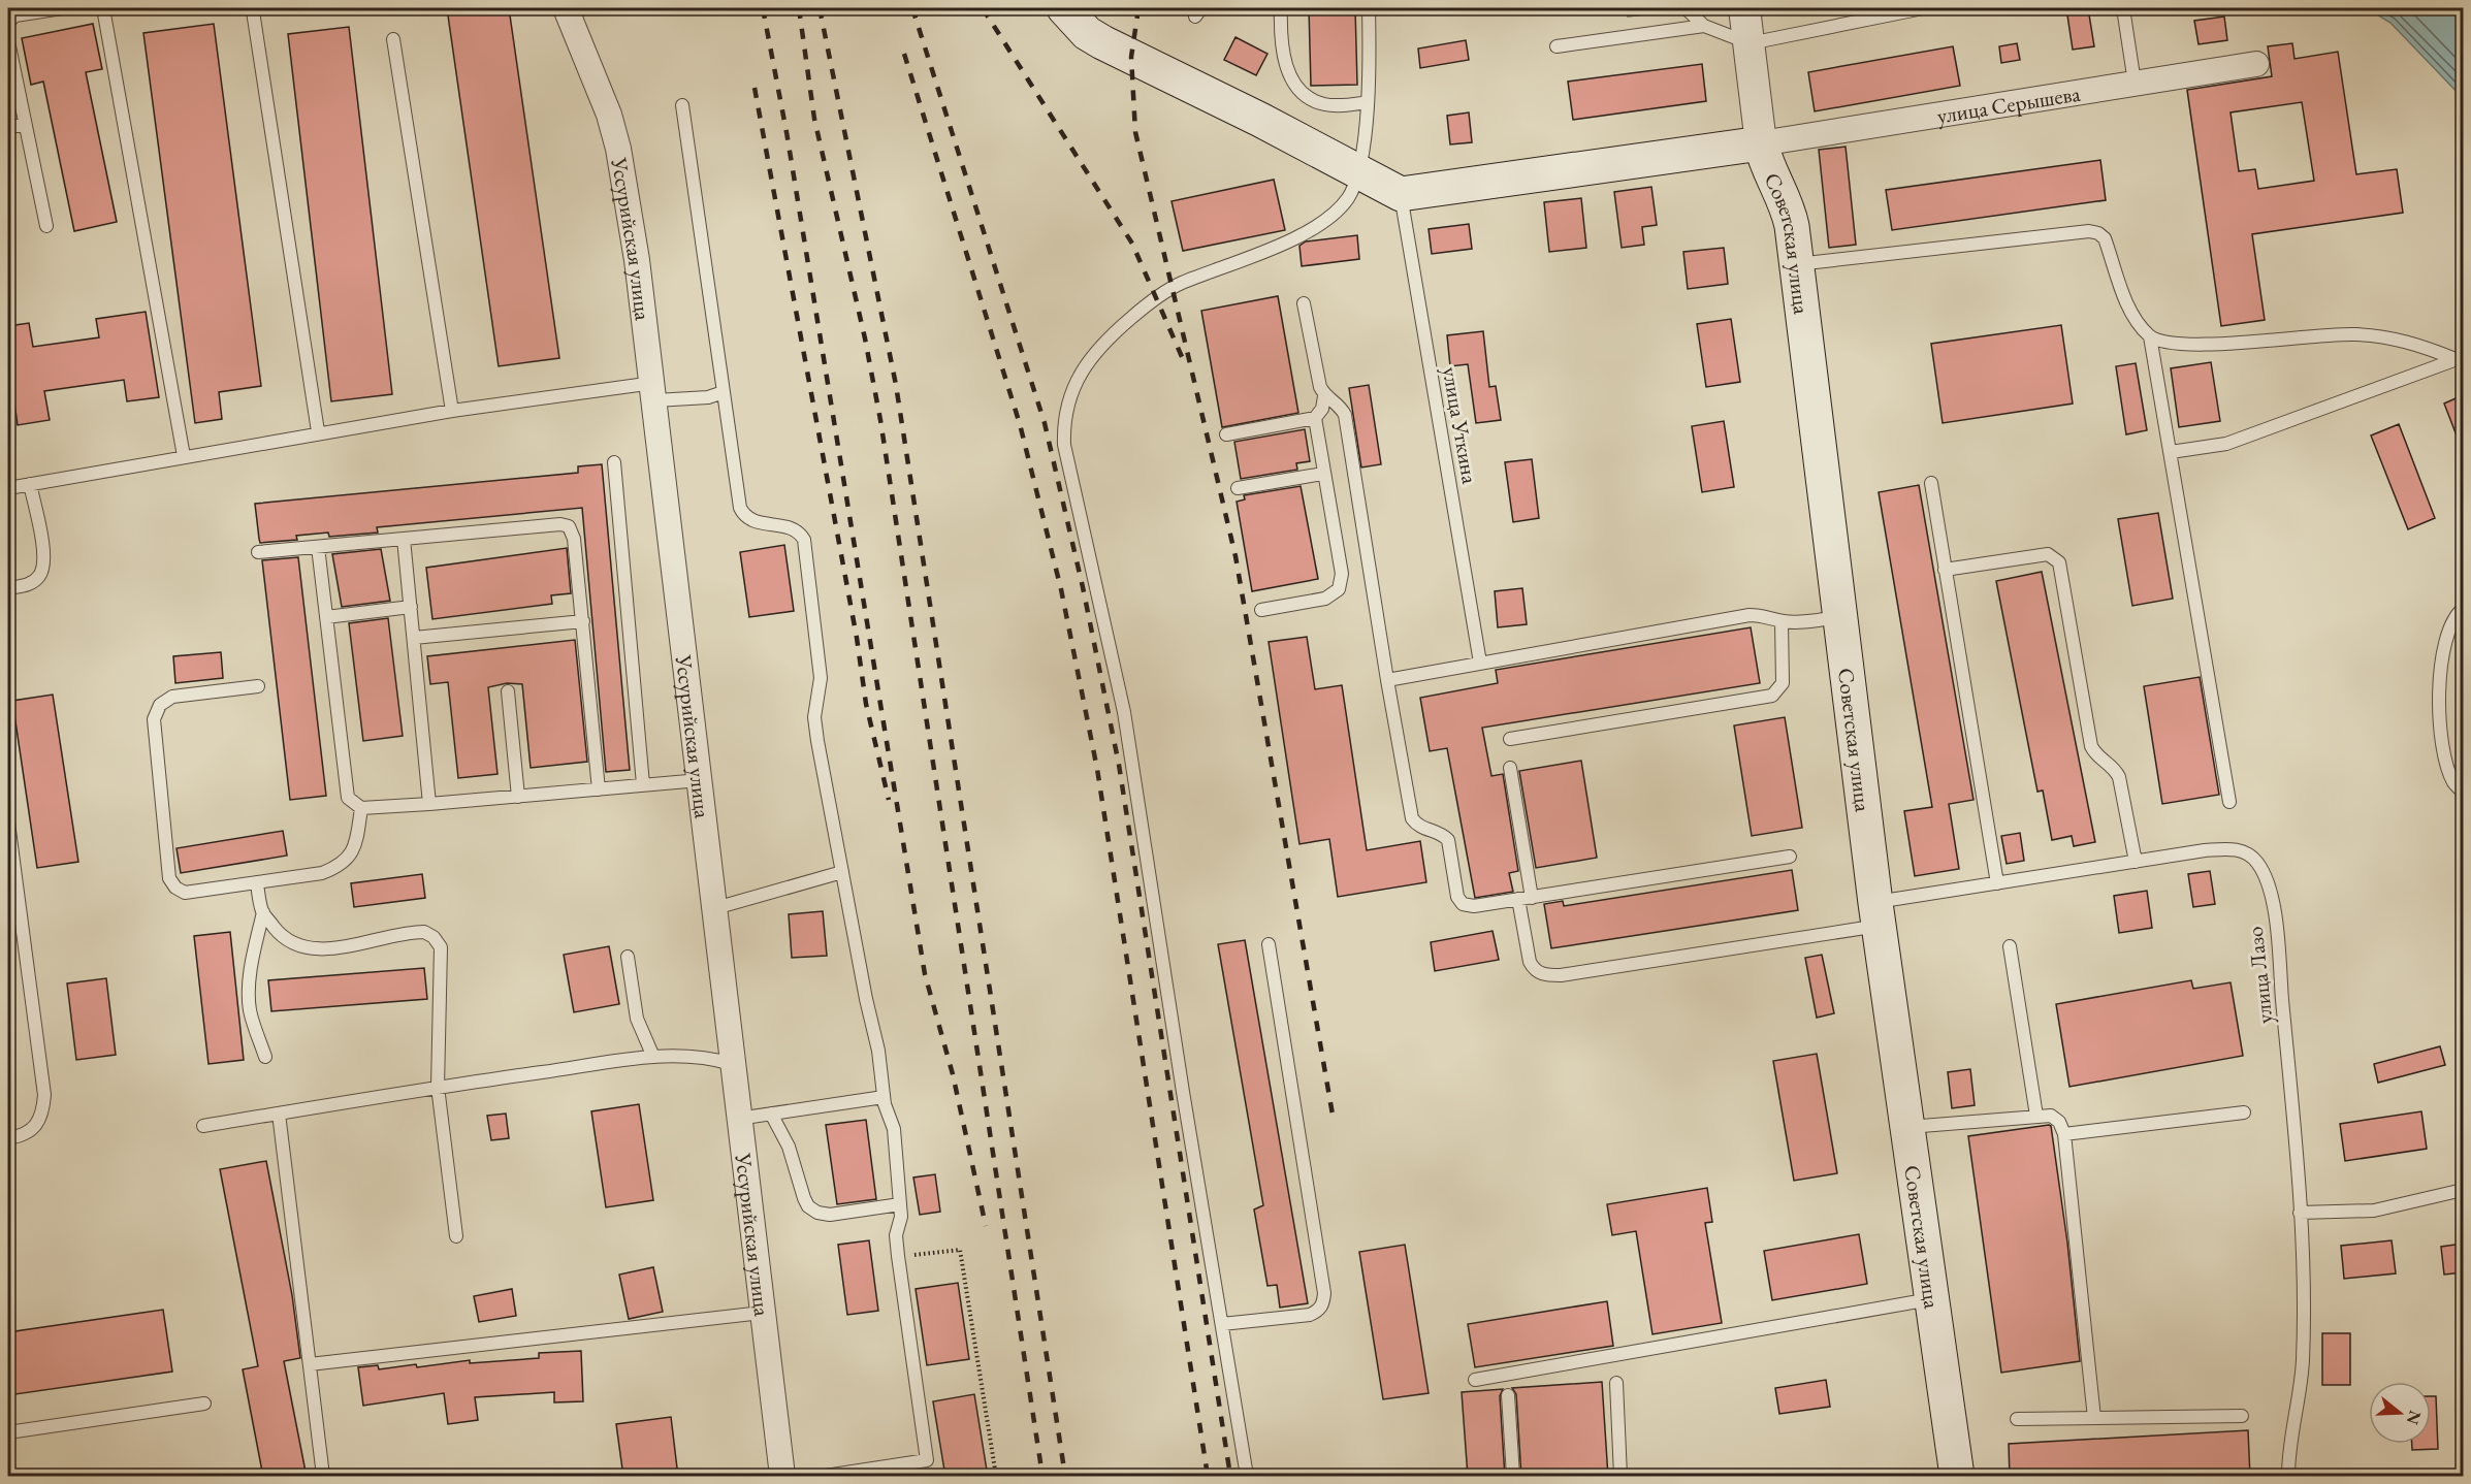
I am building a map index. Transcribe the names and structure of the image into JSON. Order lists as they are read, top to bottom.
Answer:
{
  "streets": {
    "main road": ["Советская улица"],
    "street": ["улица Серышева", "Уссурийская улица"],
    "lane": ["улица Уткина", "улица Лазо"]
  },
  "crossings": [
    ["улица Серышева", "Советская улица"],
    ["Советская улица", "улица Лазо"]
  ],
  "north": "right"
}
